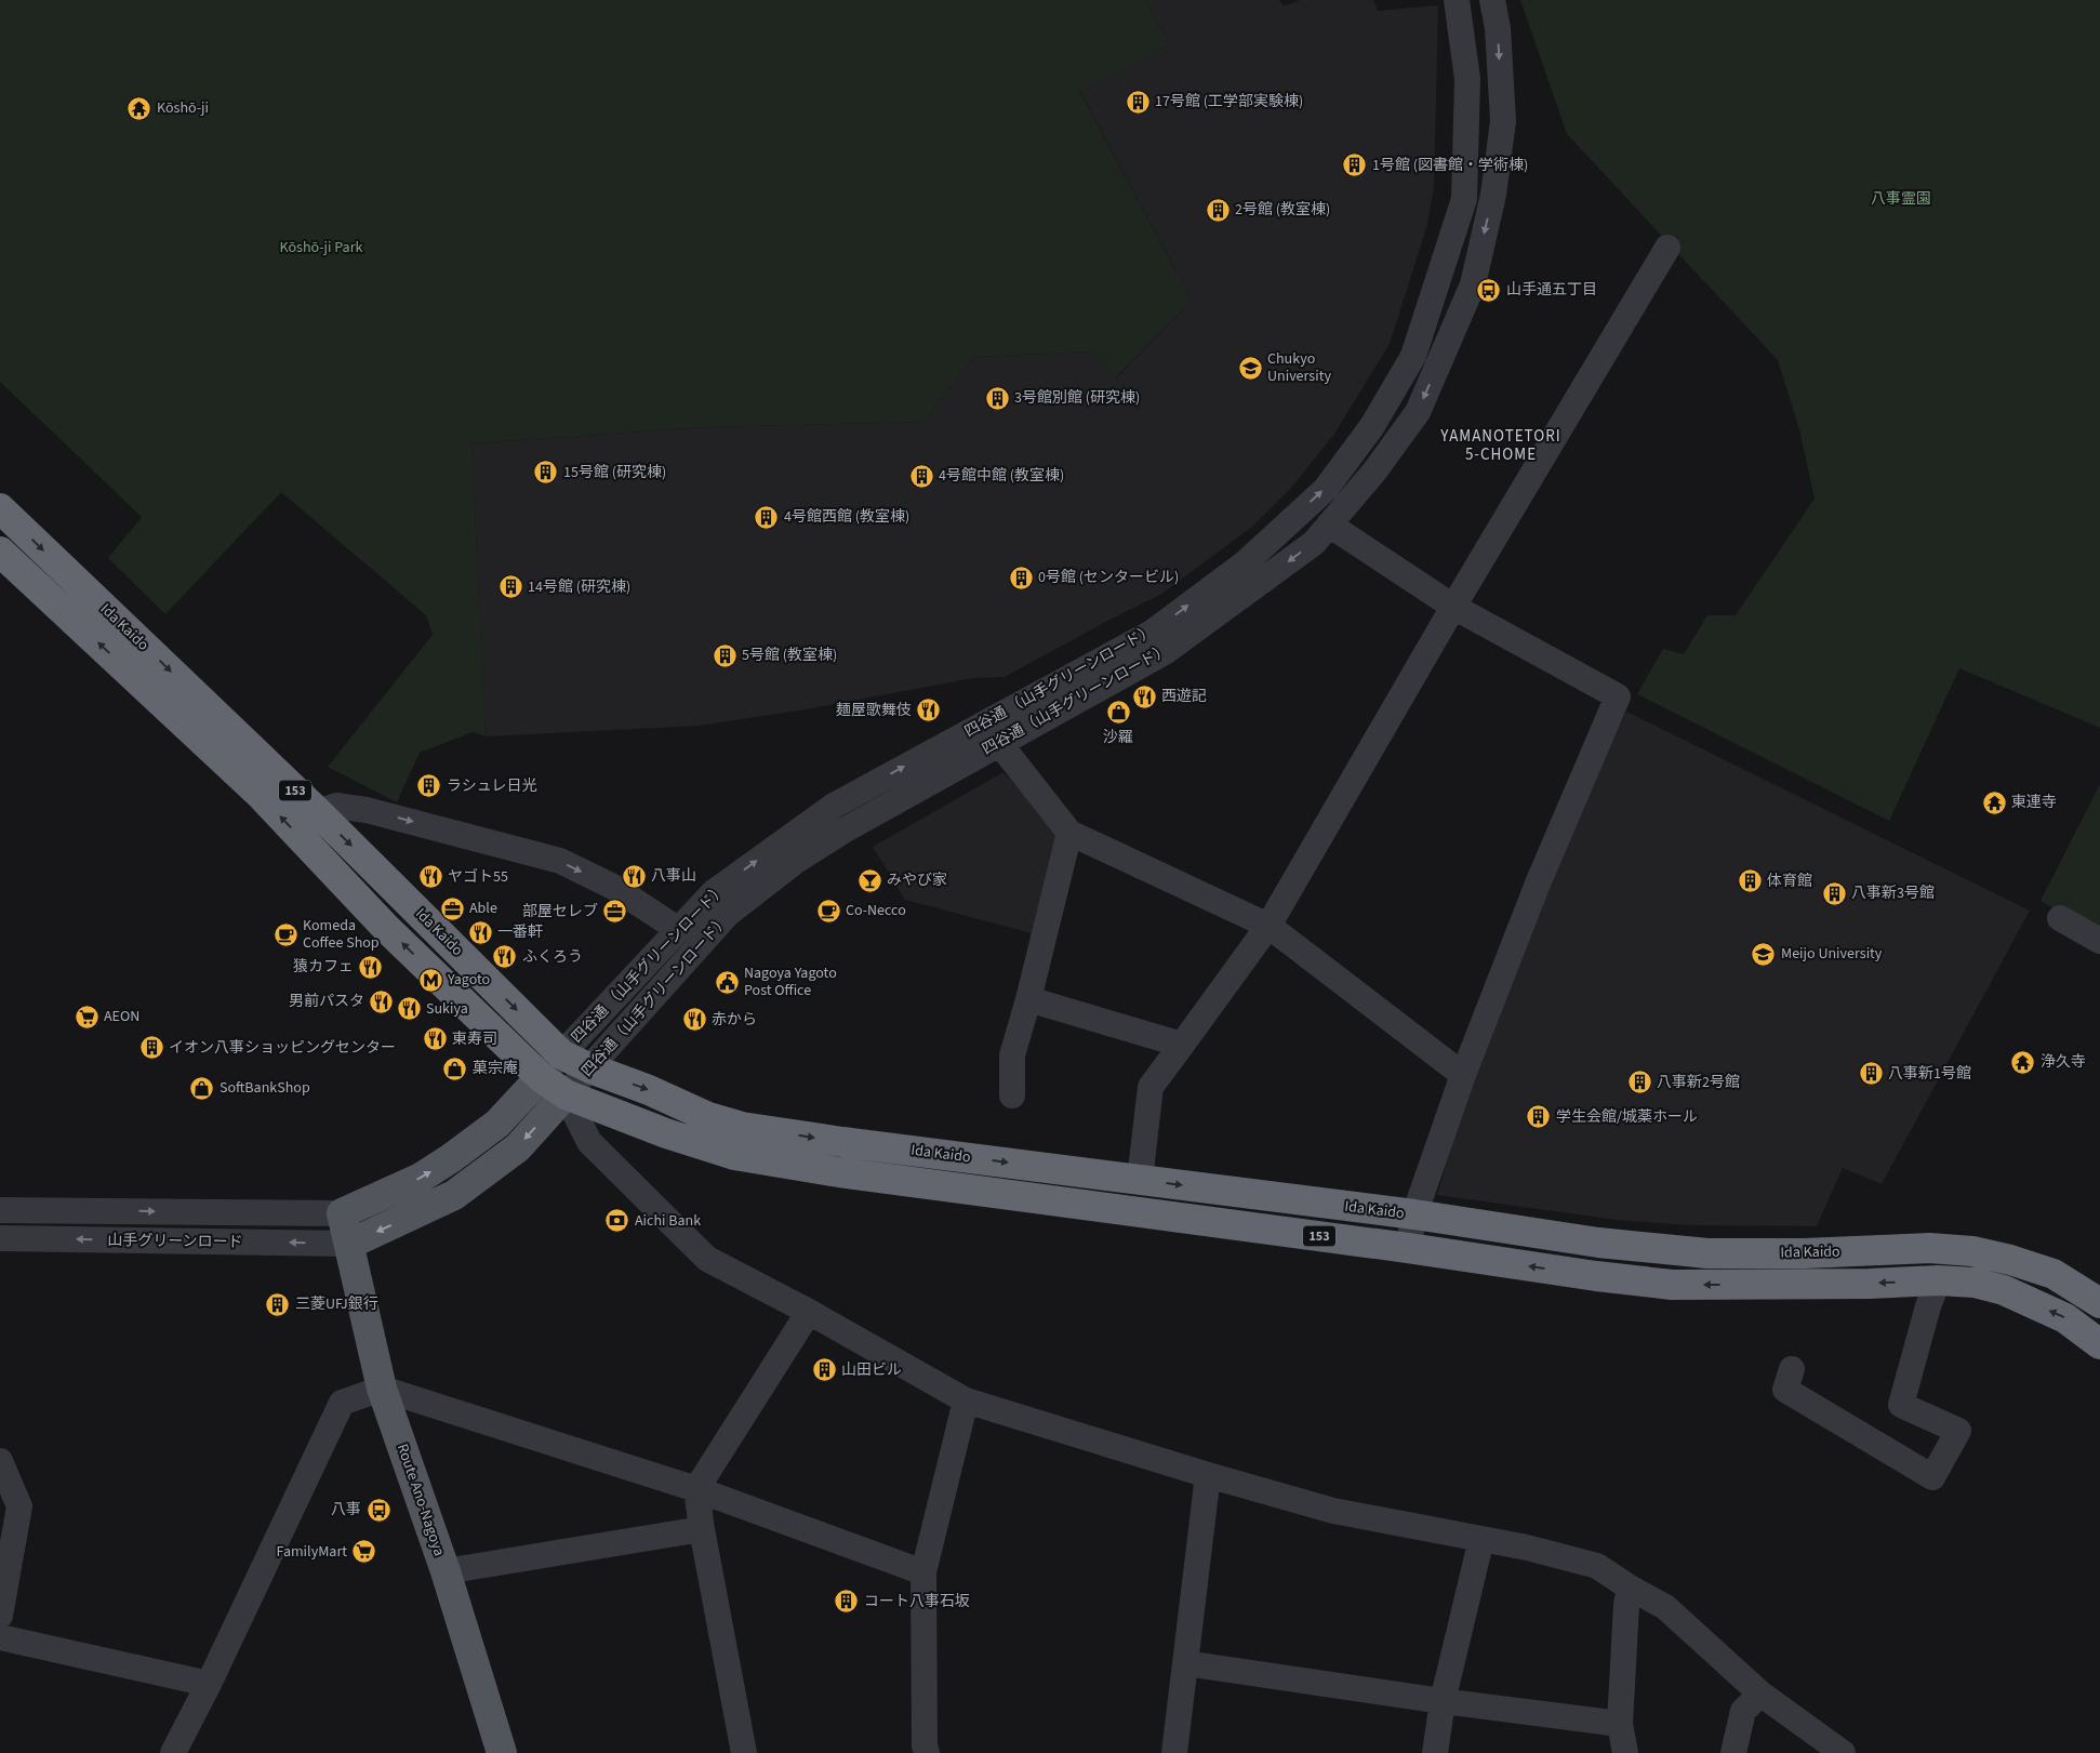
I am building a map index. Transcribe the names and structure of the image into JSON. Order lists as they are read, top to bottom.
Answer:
{
  "streets": {
    "highway": ["Ida Kaido", "153"],
    "main road": ["Route Ano-Nagoya"],
    "street": ["四谷通 （山手グリーンロード）", "四谷通（山手グリーンロード）", "山手グリーンロード"]
  },
  "crossings": [
    ["Ida Kaido", "四谷通 （山手グリーンロード）"],
    ["Ida Kaido", "四谷通（山手グリーンロード）"],
    ["山手グリーンロード", "Route Ano-Nagoya"]
  ],
  "districts": ["YAMANOTETORI 5-CHOME"],
  "parks": ["八事霊園", "Kōshō-ji Park"],
  "places": {
    "building": [
      "17号館 (工学部実験棟)",
      "1号館 (図書館・学術棟)",
      "2号館 (教室棟)",
      "3号館別館 (研究棟)",
      "15号館 (研究棟)",
      "4号館中館 (教室棟)",
      "4号館西館 (教室棟)",
      "0号館 (センタービル)",
      "14号館 (研究棟)",
      "5号館 (教室棟)",
      "ラシュレ日光",
      "体育館",
      "八事新3号館",
      "イオン八事ショッピングセンター",
      "八事新1号館",
      "八事新2号館",
      "学生会館/城薬ホール",
      "三菱UFJ銀行",
      "山田ビル",
      "コート八事石坂"
    ],
    "temple": ["Kōshō-ji", "東連寺", "浄久寺"],
    "bus stop": ["山手通五丁目", "八事"],
    "school or university": ["Chukyo University", "Meijo University"],
    "restaurant": [
      "西遊記",
      "麺屋歌舞伎",
      "八事山",
      "ヤゴト55",
      "一番軒",
      "ふくろう",
      "猿カフェ",
      "男前パスタ",
      "Sukiya",
      "赤から",
      "東寿司"
    ],
    "shop": ["沙羅", "菓宗庵", "SoftBankShop"],
    "bar": ["みやび家"],
    "office": ["Able", "部屋セレブ"],
    "cafe": ["Co-Necco", "Komeda Coffee Shop"],
    "metro station": ["Yagoto"],
    "public building": ["Nagoya Yagoto Post Office"],
    "supermarket": ["AEON", "FamilyMart"],
    "bank": ["Aichi Bank"]
  }
}
